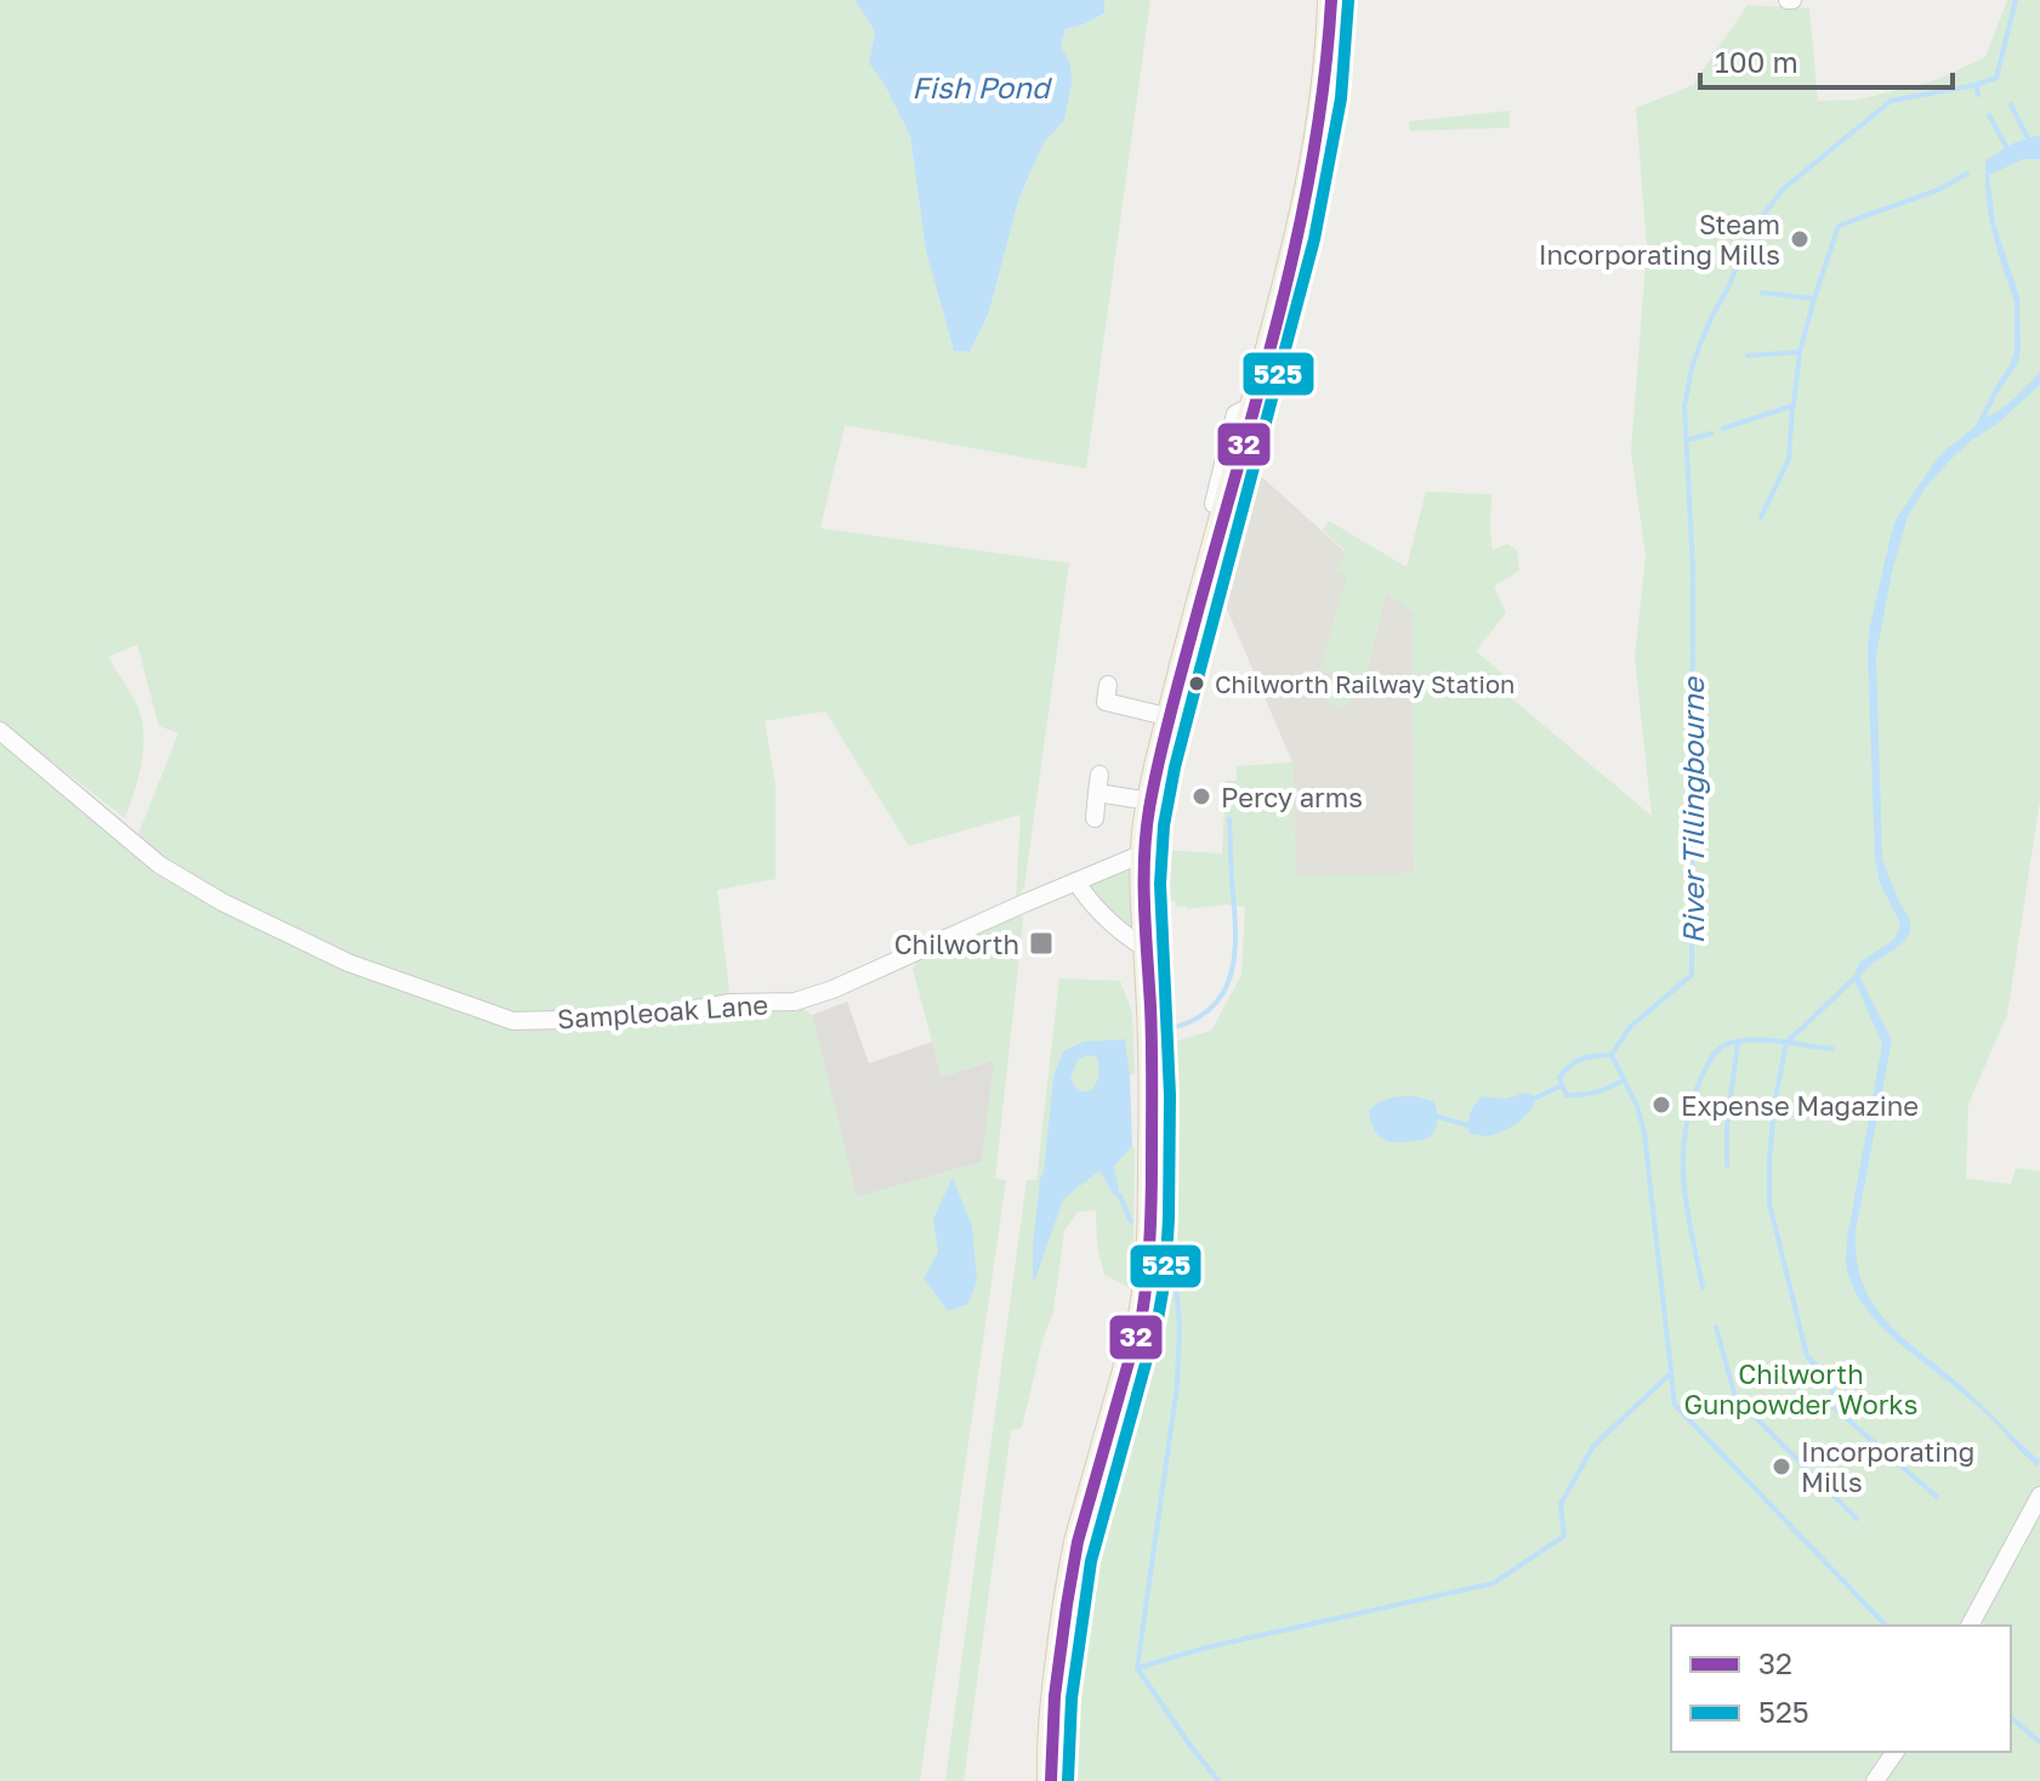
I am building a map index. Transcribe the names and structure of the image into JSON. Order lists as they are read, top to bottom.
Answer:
{
  "streets": {
    "street": ["Sampleoak Lane"]
  },
  "water": ["Fish Pond", "River Tillingbourne"],
  "parks": ["Chilworth Gunpowder Works"],
  "places": {
    "other": [
      "Steam Incorporating Mills",
      "Chilworth Railway Station",
      "Percy arms",
      "Expense Magazine",
      "Incorporating Mills"
    ],
    "transit": ["Chilworth"]
  },
  "lines": ["transit line 32", "transit line 525"],
  "legend": ["32", "525"],
  "scale_bar": "100 m"
}
